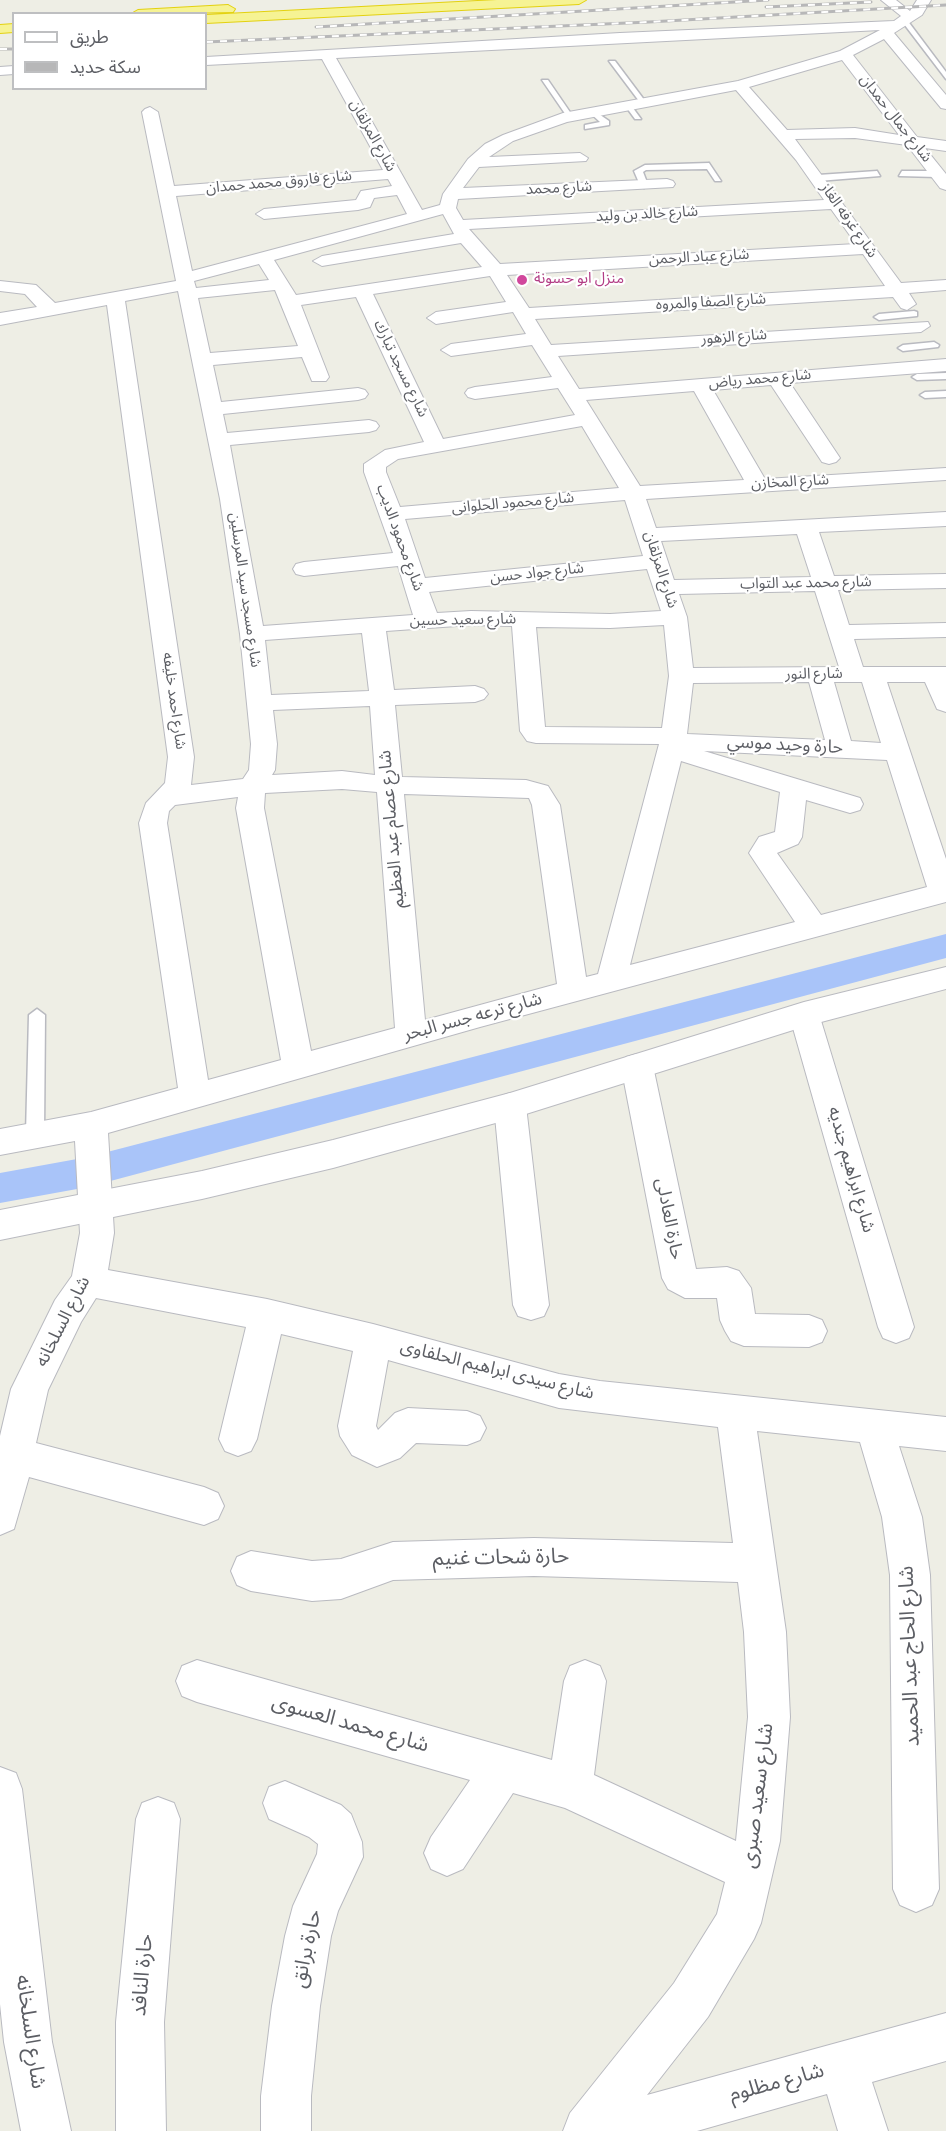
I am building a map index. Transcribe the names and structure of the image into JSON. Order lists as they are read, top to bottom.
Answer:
{
  "streets": {
    "street": [
      "شارع جمال حمدان",
      "شارع المزلقان",
      "شارع فاروق محمد حمدان",
      "شارع محمد",
      "شارع خالد بن وليد",
      "شارع غرفه الغاز",
      "شارع عباد الرحمن",
      "شارع الصفا والمروه",
      "شارع الزهور",
      "شارع مسجد تبارك",
      "شارع محمد رياض",
      "شارع المخازن",
      "شارع محمود الحلوانى",
      "شارع محمود الديب",
      "شارع جواد حسن",
      "شارع محمد عبد التواب",
      "شارع مسجد سيد المرسلين",
      "شارع سعيد حسين",
      "شارع النور",
      "شارع احمد خليفه",
      "حارة وحيد موسي",
      "شارع عصام عبد العظيم",
      "شارع ترعه جسر البحر",
      "شارع ابراهيم جنديه",
      "حارة العادلى",
      "شارع السلخانه",
      "شارع سيدى ابراهيم الحلفاوى",
      "حارة شحات غنيم",
      "شارع الحاج عبد الحميد",
      "شارع محمد العسوى",
      "شارع سعيد صبرى",
      "حارة برانق",
      "حارة النافد",
      "شارع مظلوم"
    ]
  },
  "crossings": [
    ["شارع المزلقان", "شارع فاروق محمد حمدان"],
    ["شارع المزلقان", "شارع محمد"],
    ["شارع المزلقان", "شارع خالد بن وليد"],
    ["شارع المزلقان", "شارع عباد الرحمن"],
    ["شارع المزلقان", "شارع الصفا والمروه"],
    ["شارع المزلقان", "شارع الزهور"],
    ["شارع المزلقان", "شارع محمد رياض"],
    ["شارع المزلقان", "شارع المخازن"],
    ["شارع المزلقان", "شارع محمود الحلوانى"],
    ["شارع المزلقان", "شارع جواد حسن"],
    ["شارع المزلقان", "شارع محمد عبد التواب"],
    ["شارع المزلقان", "شارع سعيد حسين"],
    ["شارع المزلقان", "شارع النور"],
    ["شارع المزلقان", "حارة وحيد موسي"],
    ["شارع المزلقان", "شارع ترعه جسر البحر"],
    ["شارع فاروق محمد حمدان", "شارع مسجد سيد المرسلين"],
    ["شارع محمد", "شارع خالد بن وليد"],
    ["شارع خالد بن وليد", "شارع غرفه الغاز"],
    ["شارع غرفه الغاز", "شارع عباد الرحمن"],
    ["شارع غرفه الغاز", "شارع الصفا والمروه"],
    ["شارع غرفه الغاز", "شارع الزهور"],
    ["شارع غرفه الغاز", "شارع محمد رياض"],
    ["شارع عباد الرحمن", "شارع مسجد تبارك"],
    ["شارع مسجد تبارك", "شارع محمود الديب"],
    ["شارع المخازن", "شارع محمود الحلوانى"],
    ["شارع محمود الحلوانى", "شارع محمود الديب"],
    ["شارع محمود الديب", "شارع جواد حسن"],
    ["شارع محمود الديب", "شارع سعيد حسين"],
    ["شارع مسجد سيد المرسلين", "شارع سعيد حسين"],
    ["شارع مسجد سيد المرسلين", "شارع ترعه جسر البحر"],
    ["شارع سعيد حسين", "شارع عصام عبد العظيم"],
    ["شارع احمد خليفه", "شارع ترعه جسر البحر"],
    ["شارع عصام عبد العظيم", "شارع ترعه جسر البحر"],
    ["شارع ترعه جسر البحر", "شارع السلخانه"],
    ["شارع السلخانه", "شارع سيدى ابراهيم الحلفاوى"],
    ["شارع سيدى ابراهيم الحلفاوى", "شارع الحاج عبد الحميد"],
    ["شارع سيدى ابراهيم الحلفاوى", "شارع سعيد صبرى"],
    ["حارة شحات غنيم", "شارع سعيد صبرى"],
    ["شارع محمد العسوى", "شارع سعيد صبرى"]
  ],
  "places": ["منزل ابو حسونة"],
  "legend": ["طريق", "سكة حديد"]
}
